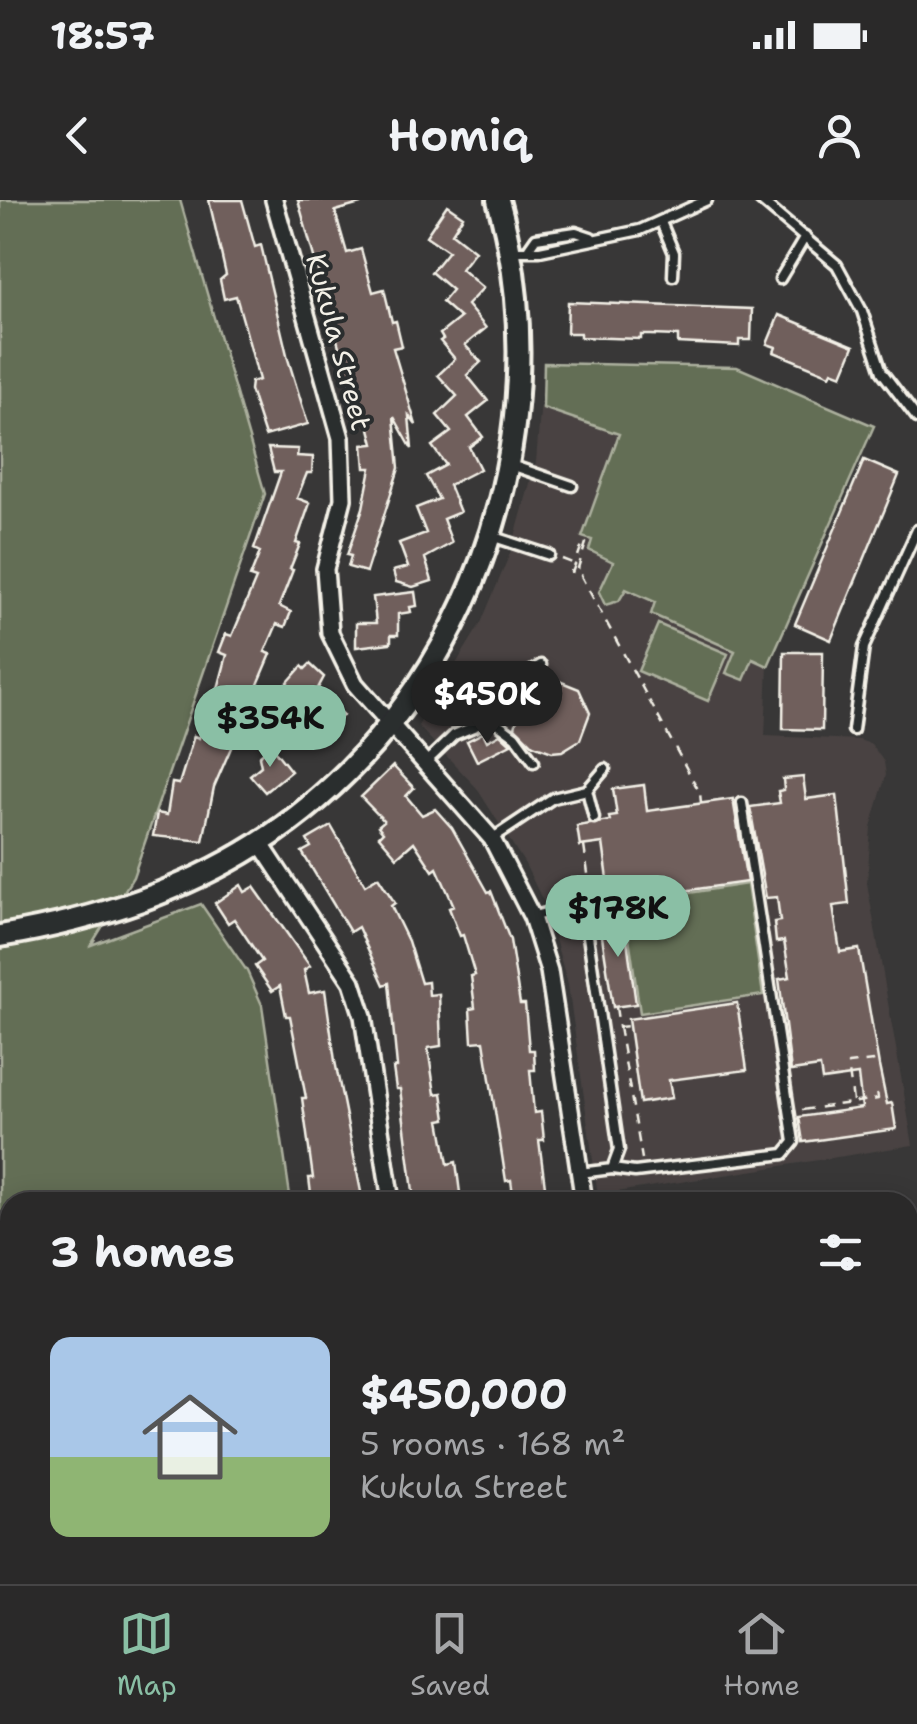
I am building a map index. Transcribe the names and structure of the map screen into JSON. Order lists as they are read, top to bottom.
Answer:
{
  "streets": {
    "street": ["Kukula Street"]
  },
  "page": {
    "status": "18:57",
    "header": "Homiq",
    "price": ["$450K", "$354K", "$178K"],
    "heading": "3 homes",
    "list": [
      {
        "name": "$450,000",
        "note": "5 rooms · 168 m² · Kukula Street"
      }
    ],
    "tabs": ["Map", "Saved", "Home"]
  }
}
